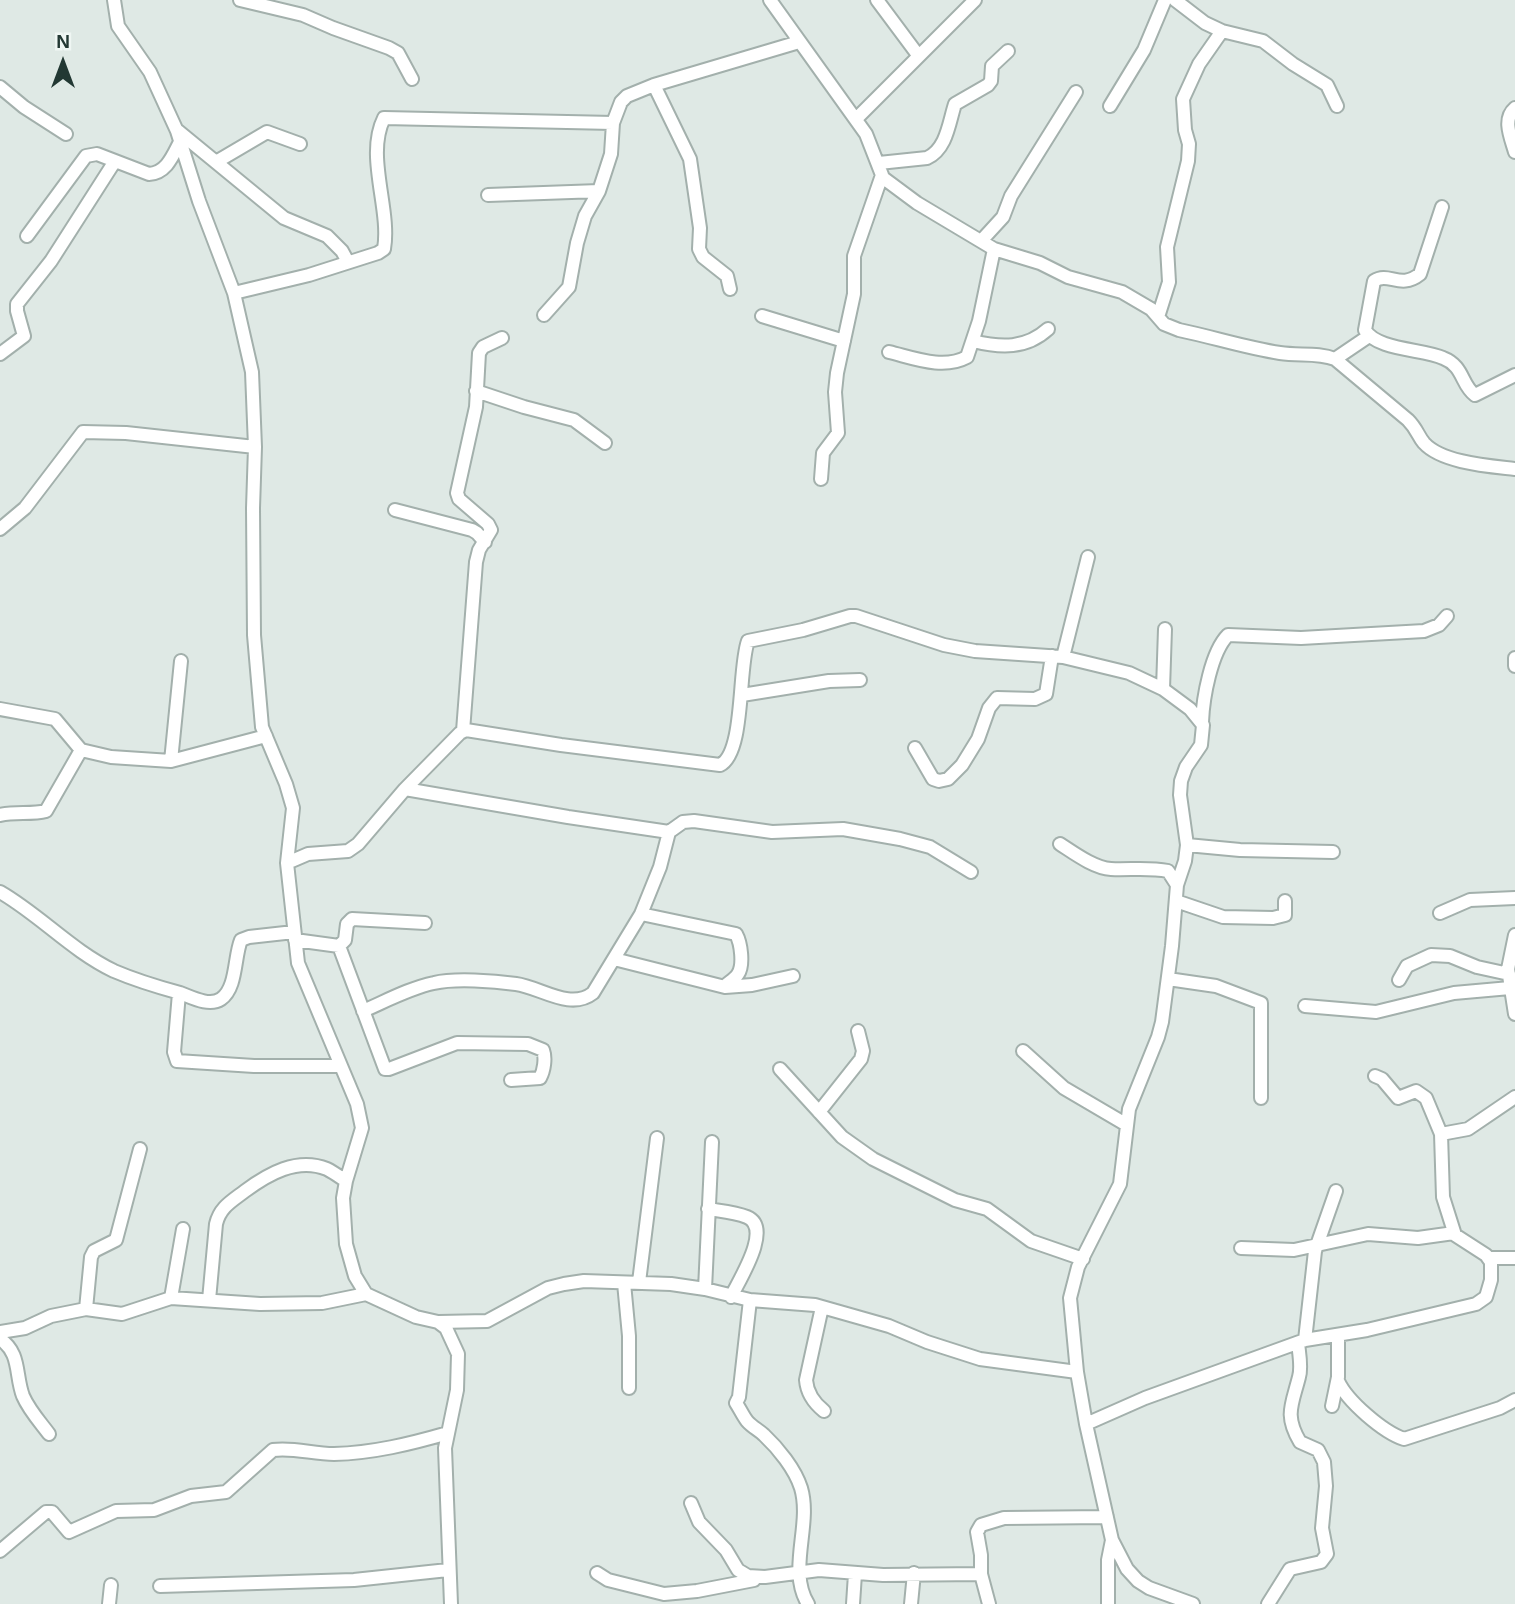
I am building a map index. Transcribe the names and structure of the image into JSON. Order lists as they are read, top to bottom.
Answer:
{
  "north": "top"
}
